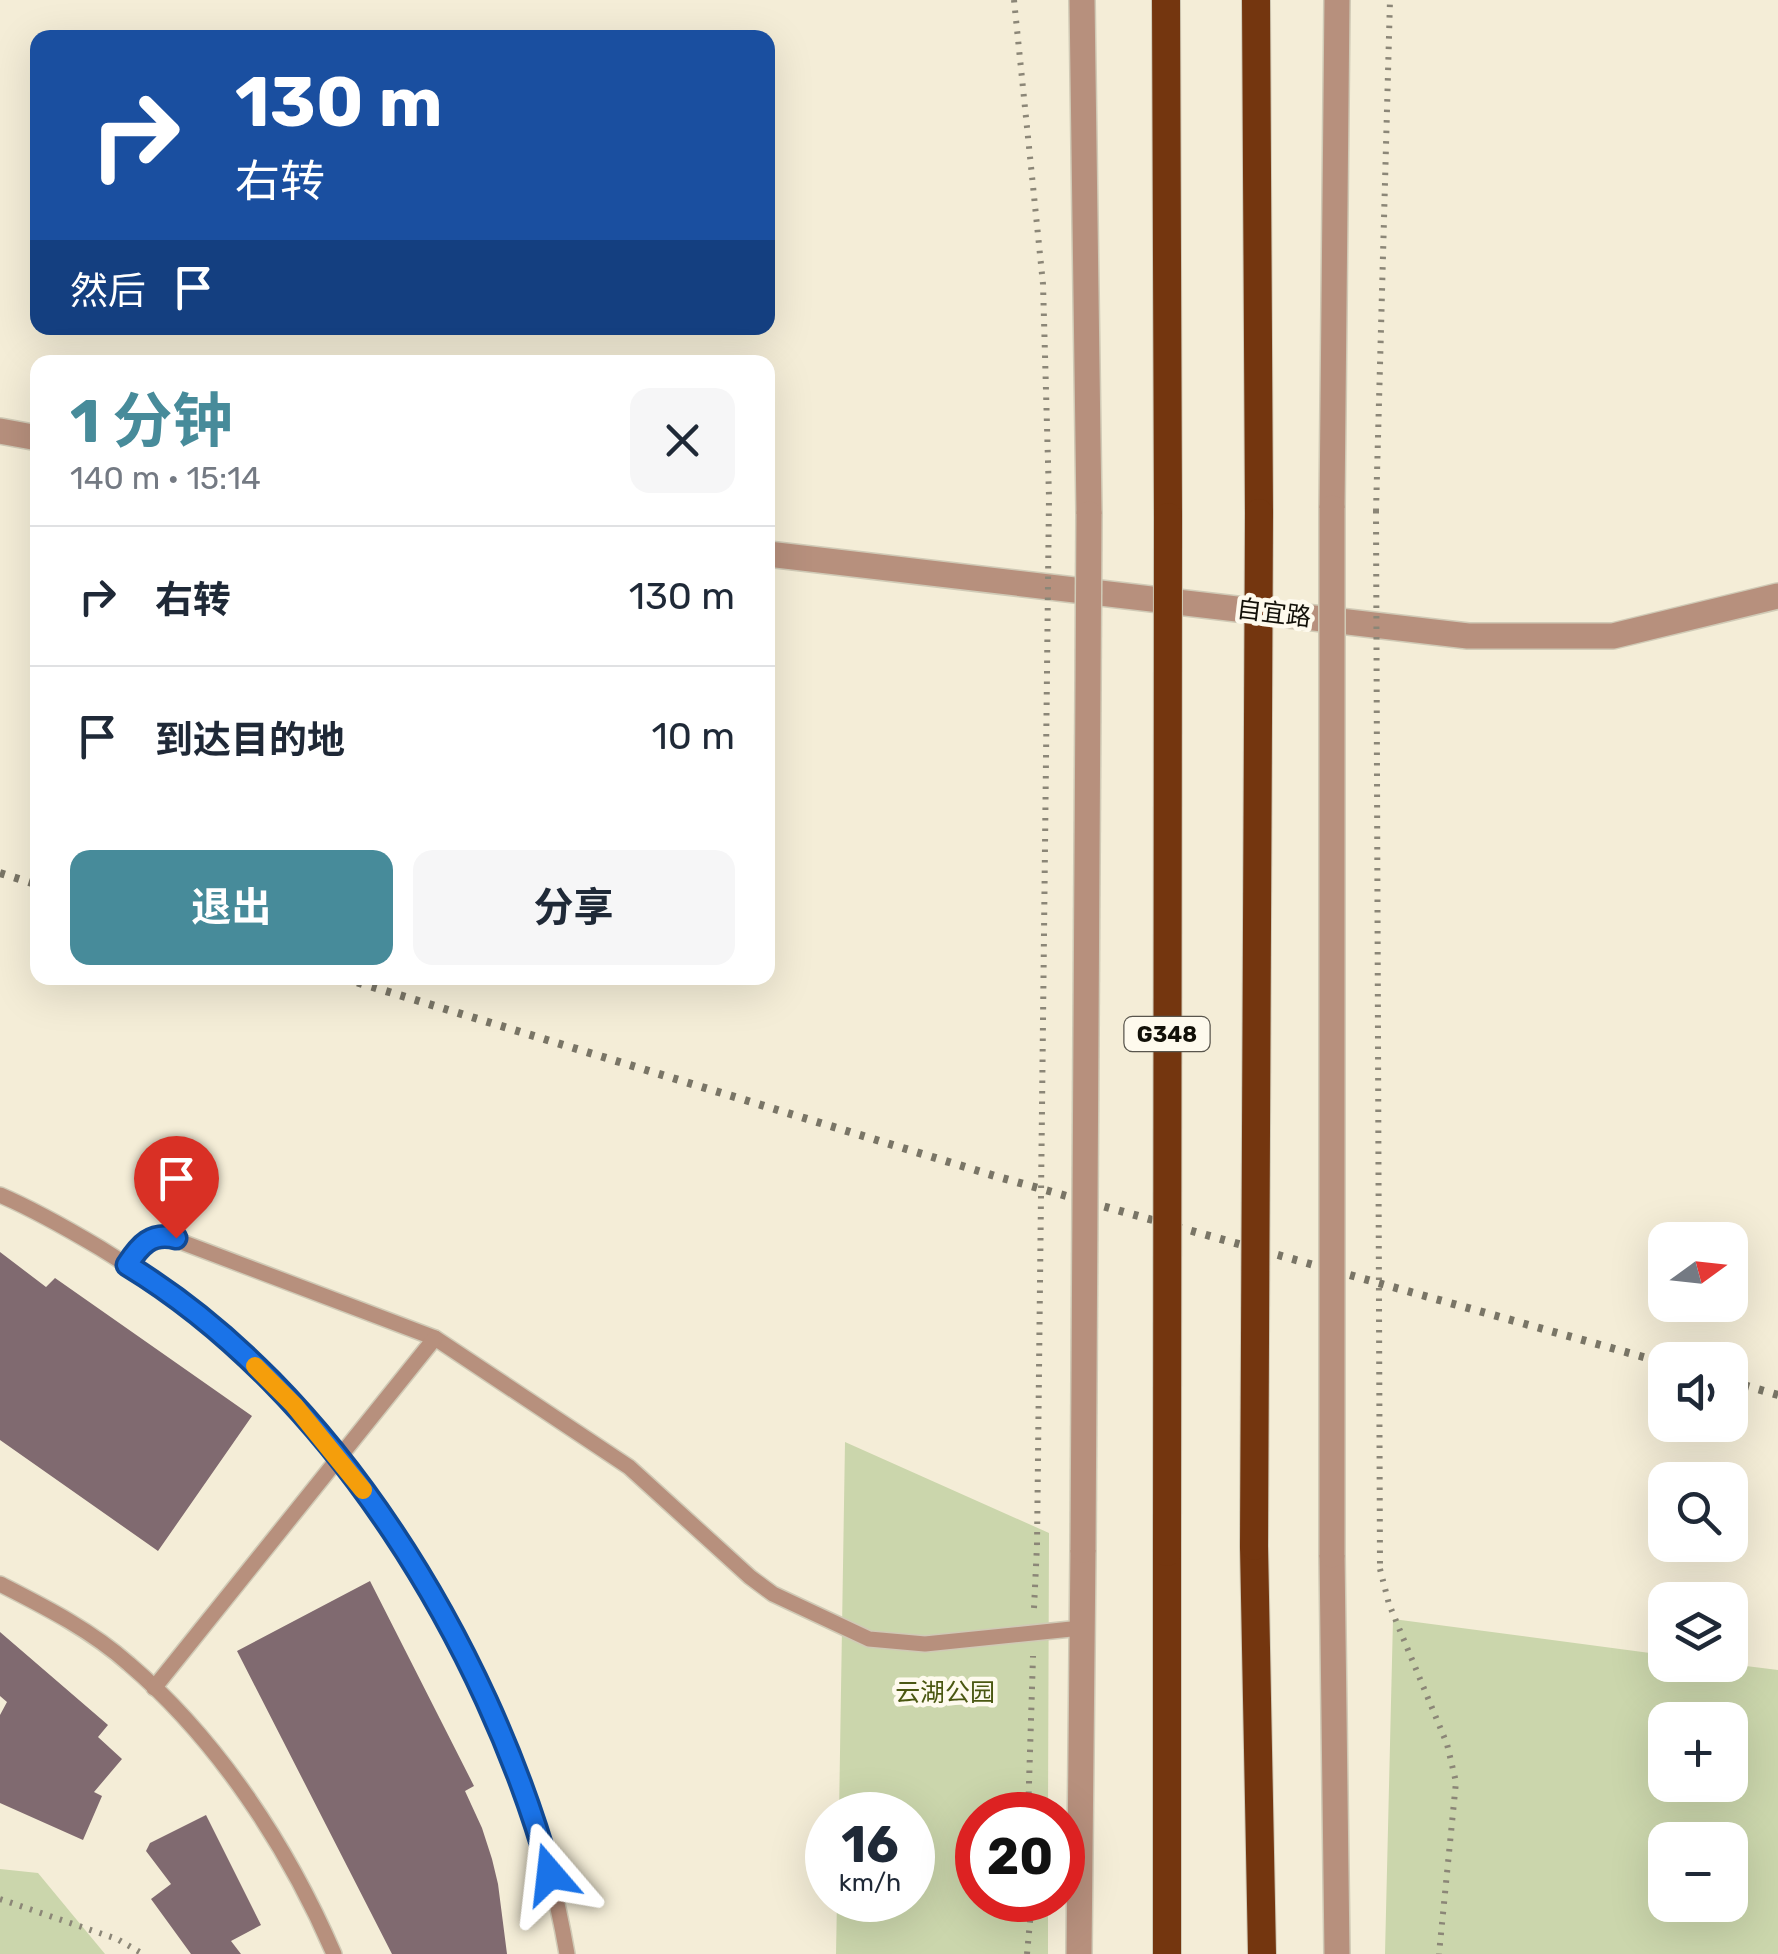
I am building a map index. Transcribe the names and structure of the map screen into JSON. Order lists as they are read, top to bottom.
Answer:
{
  "streets": {
    "highway": ["G348"],
    "street": ["自宜路"]
  },
  "parks": ["云湖公园"],
  "north": "right",
  "page": {
    "turn": ["130 m", "右转"],
    "then": "然后",
    "heading": ["1 分钟", "140 m · 15:14"],
    "list": [
      {
        "name": "右转",
        "value": "130 m"
      },
      {
        "name": "到达目的地",
        "value": "10 m"
      }
    ],
    "buttons": ["退出", "分享"],
    "map_buttons": ["+", "−"],
    "speed": "16 km/h",
    "limit": "20"
  }
}
